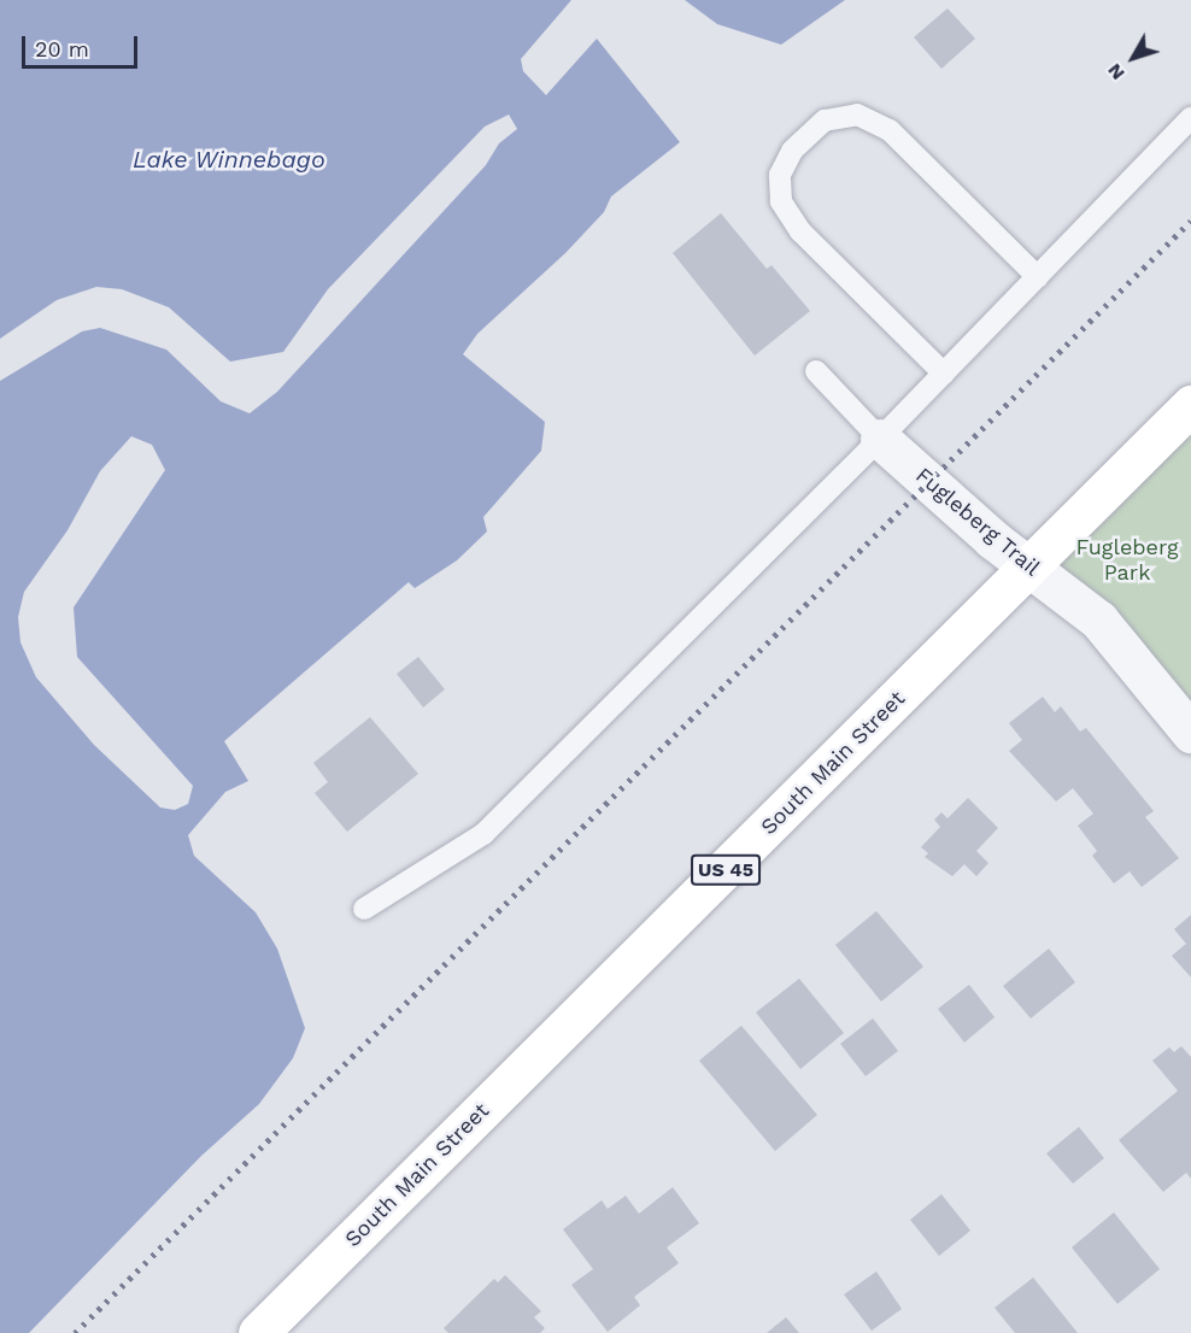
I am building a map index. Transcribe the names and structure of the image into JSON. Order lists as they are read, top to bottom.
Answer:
{
  "streets": {
    "main road": ["South Main Street", "US 45"],
    "street": ["Fugleberg Trail"]
  },
  "crossings": [
    ["Fugleberg Trail", "South Main Street"]
  ],
  "water": ["Lake Winnebago"],
  "parks": ["Fugleberg Park"],
  "scale_bar": "20 m",
  "north": "bottom left"
}
